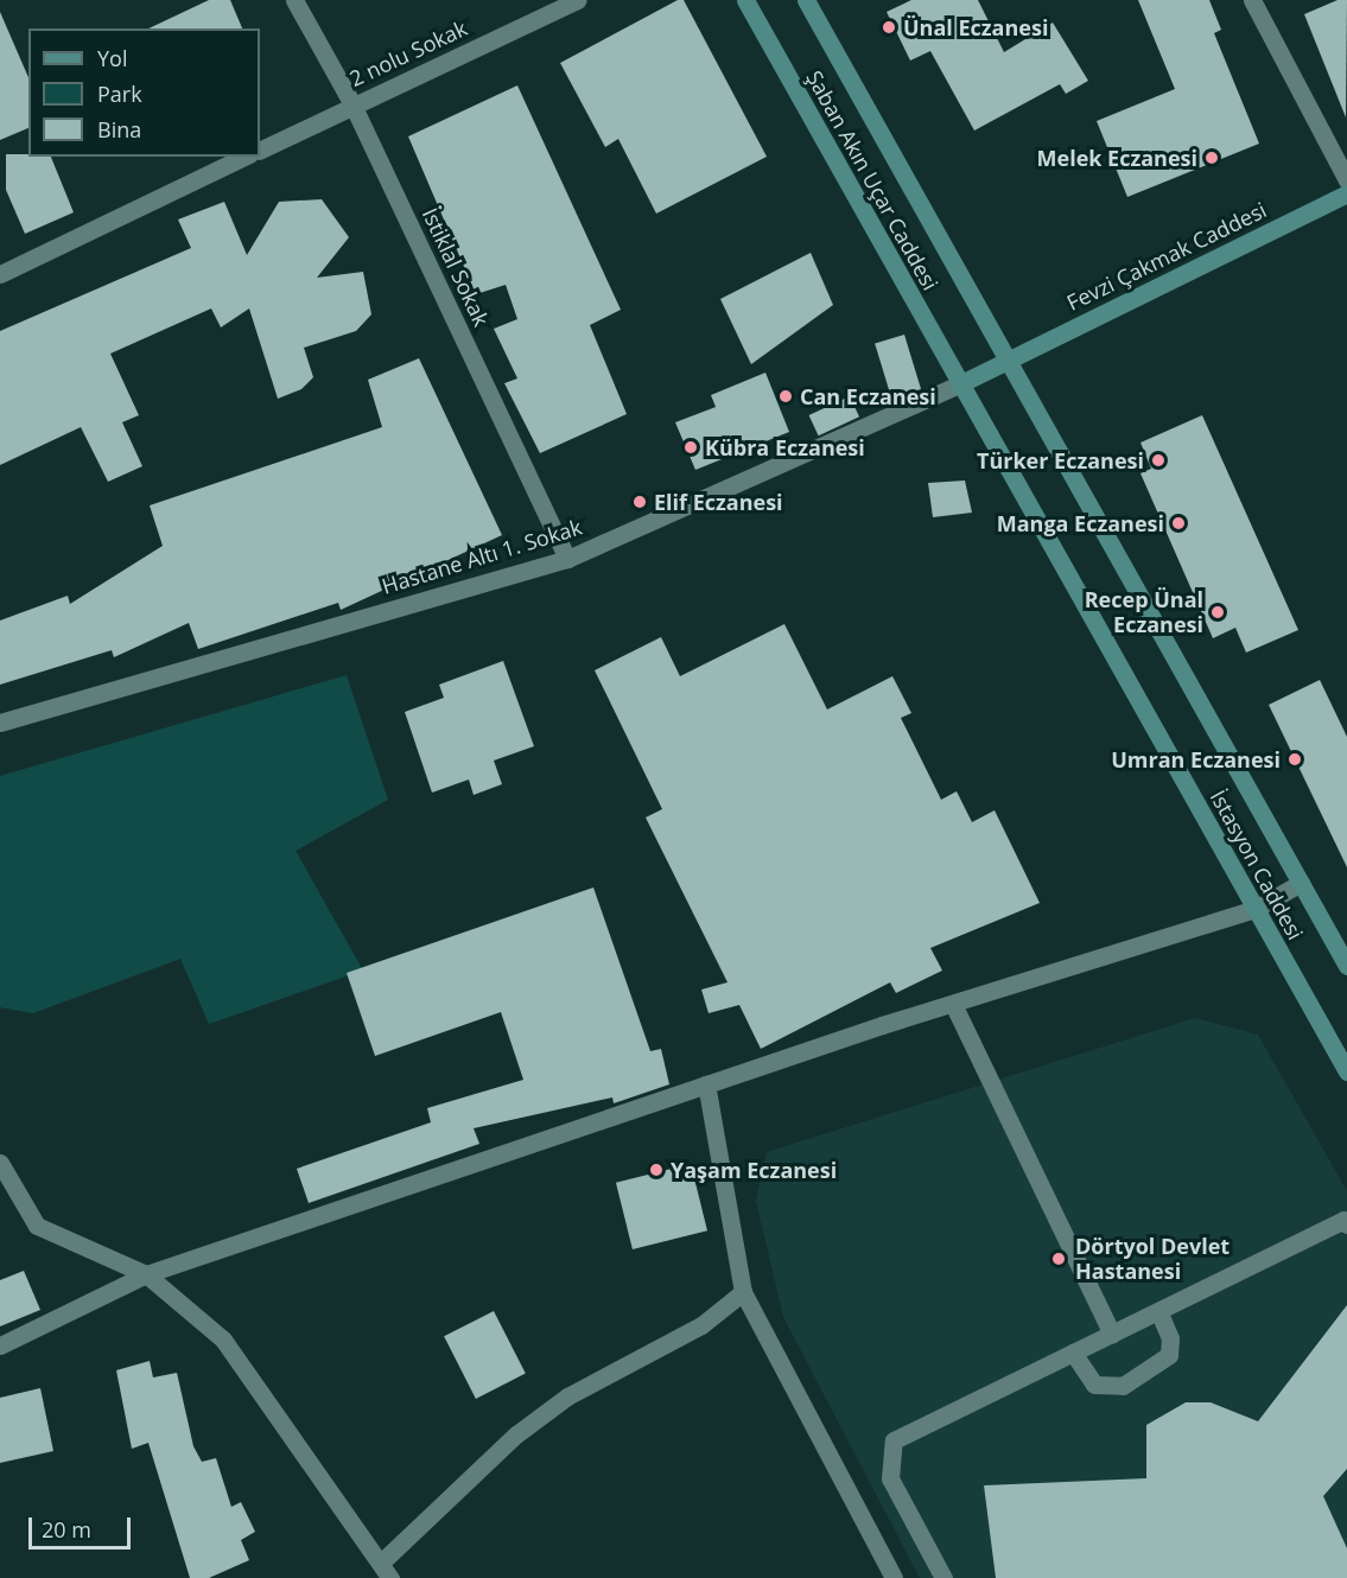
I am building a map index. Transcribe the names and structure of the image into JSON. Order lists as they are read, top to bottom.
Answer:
{
  "streets": {
    "main road": ["Şaban Akın Uçar Caddesi", "Fevzi Çakmak Caddesi", "İstasyon Caddesi"],
    "street": ["2 nolu Sokak", "İstiklal Sokak", "Hastane Altı 1. Sokak"]
  },
  "crossings": [
    ["2 nolu Sokak", "İstiklal Sokak"],
    ["Şaban Akın Uçar Caddesi", "Fevzi Çakmak Caddesi"],
    ["Şaban Akın Uçar Caddesi", "Hastane Altı 1. Sokak"],
    ["Şaban Akın Uçar Caddesi", "İstasyon Caddesi"],
    ["Fevzi Çakmak Caddesi", "Hastane Altı 1. Sokak"],
    ["Fevzi Çakmak Caddesi", "İstasyon Caddesi"],
    ["İstiklal Sokak", "Hastane Altı 1. Sokak"],
    ["Hastane Altı 1. Sokak", "İstasyon Caddesi"]
  ],
  "places": [
    "Ünal Eczanesi",
    "Melek Eczanesi",
    "Can Eczanesi",
    "Kübra Eczanesi",
    "Türker Eczanesi",
    "Elif Eczanesi",
    "Manga Eczanesi",
    "Recep Ünal Eczanesi",
    "Umran Eczanesi",
    "Yaşam Eczanesi",
    "Dörtyol Devlet Hastanesi"
  ],
  "legend": ["Yol", "Park", "Bina"],
  "scale_bar": "20 m"
}
